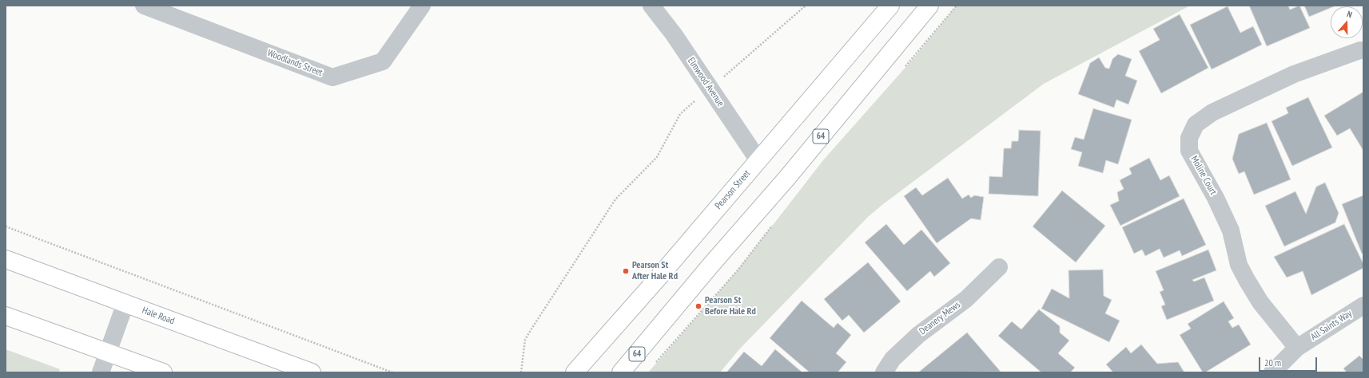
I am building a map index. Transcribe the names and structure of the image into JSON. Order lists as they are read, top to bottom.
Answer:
{
  "streets": {
    "main road": ["64", "Pearson Street", "Hale Road"],
    "street": [
      "Woodlands Street",
      "Elmwood Avenue",
      "Moline Court",
      "Deanery Mews",
      "All Saints Way"
    ]
  },
  "crossings": [
    ["Elmwood Avenue", "Pearson Street"],
    ["Moline Court", "All Saints Way"]
  ],
  "places": ["Pearson St After Hale Rd", "Pearson St Before Hale Rd"],
  "scale_bar": "20 m",
  "north": "top"
}
